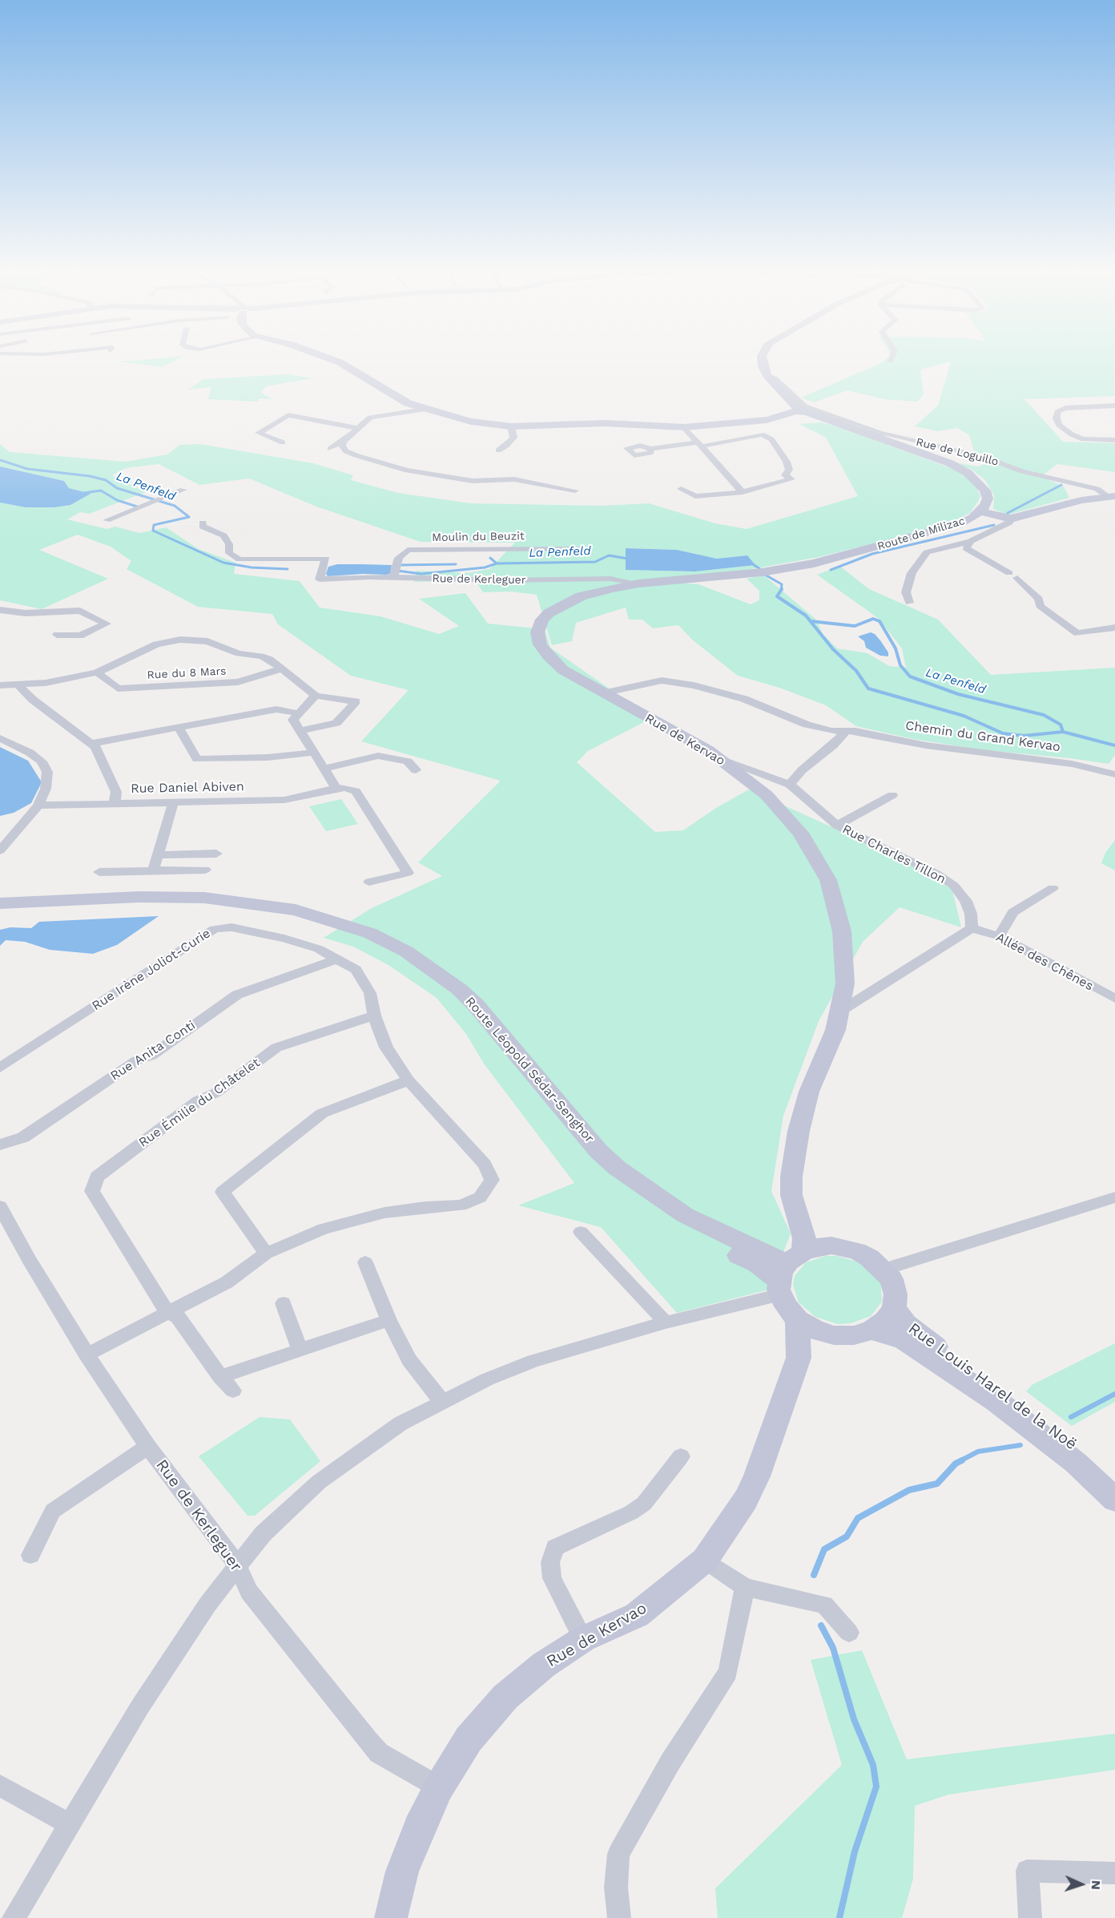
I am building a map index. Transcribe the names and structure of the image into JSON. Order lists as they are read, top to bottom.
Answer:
{
  "streets": {
    "main road": [
      "Rue de Loguillo",
      "Route de Milizac",
      "Rue de Kervao",
      "Route Léopold Sédar-Senghor",
      "Rue Louis Harel de la Noë"
    ],
    "street": [
      "Moulin du Beuzit",
      "Rue de Kerleguer",
      "Rue du 8 Mars",
      "Chemin du Grand Kervao",
      "Rue Daniel Abiven",
      "Rue Charles Tillon",
      "Allée des Chênes",
      "Rue Irène Joliot-Curie",
      "Rue Anita Conti",
      "Rue Émilie du Châtelet"
    ]
  },
  "crossings": [
    ["Rue de Loguillo", "Route de Milizac"],
    ["Route de Milizac", "Rue de Kervao"],
    ["Moulin du Beuzit", "Rue de Kerleguer"],
    ["Rue de Kerleguer", "Rue de Kervao"],
    ["Rue de Kerleguer", "Rue Irène Joliot-Curie"],
    ["Chemin du Grand Kervao", "Rue de Kervao"],
    ["Rue de Kervao", "Route Léopold Sédar-Senghor"],
    ["Rue de Kervao", "Rue Louis Harel de la Noë"],
    ["Rue Charles Tillon", "Allée des Chênes"],
    ["Rue Irène Joliot-Curie", "Rue Anita Conti"],
    ["Rue Irène Joliot-Curie", "Rue Émilie du Châtelet"],
    ["Route Léopold Sédar-Senghor", "Rue Louis Harel de la Noë"]
  ],
  "water": ["La Penfeld"],
  "north": "right"
}
